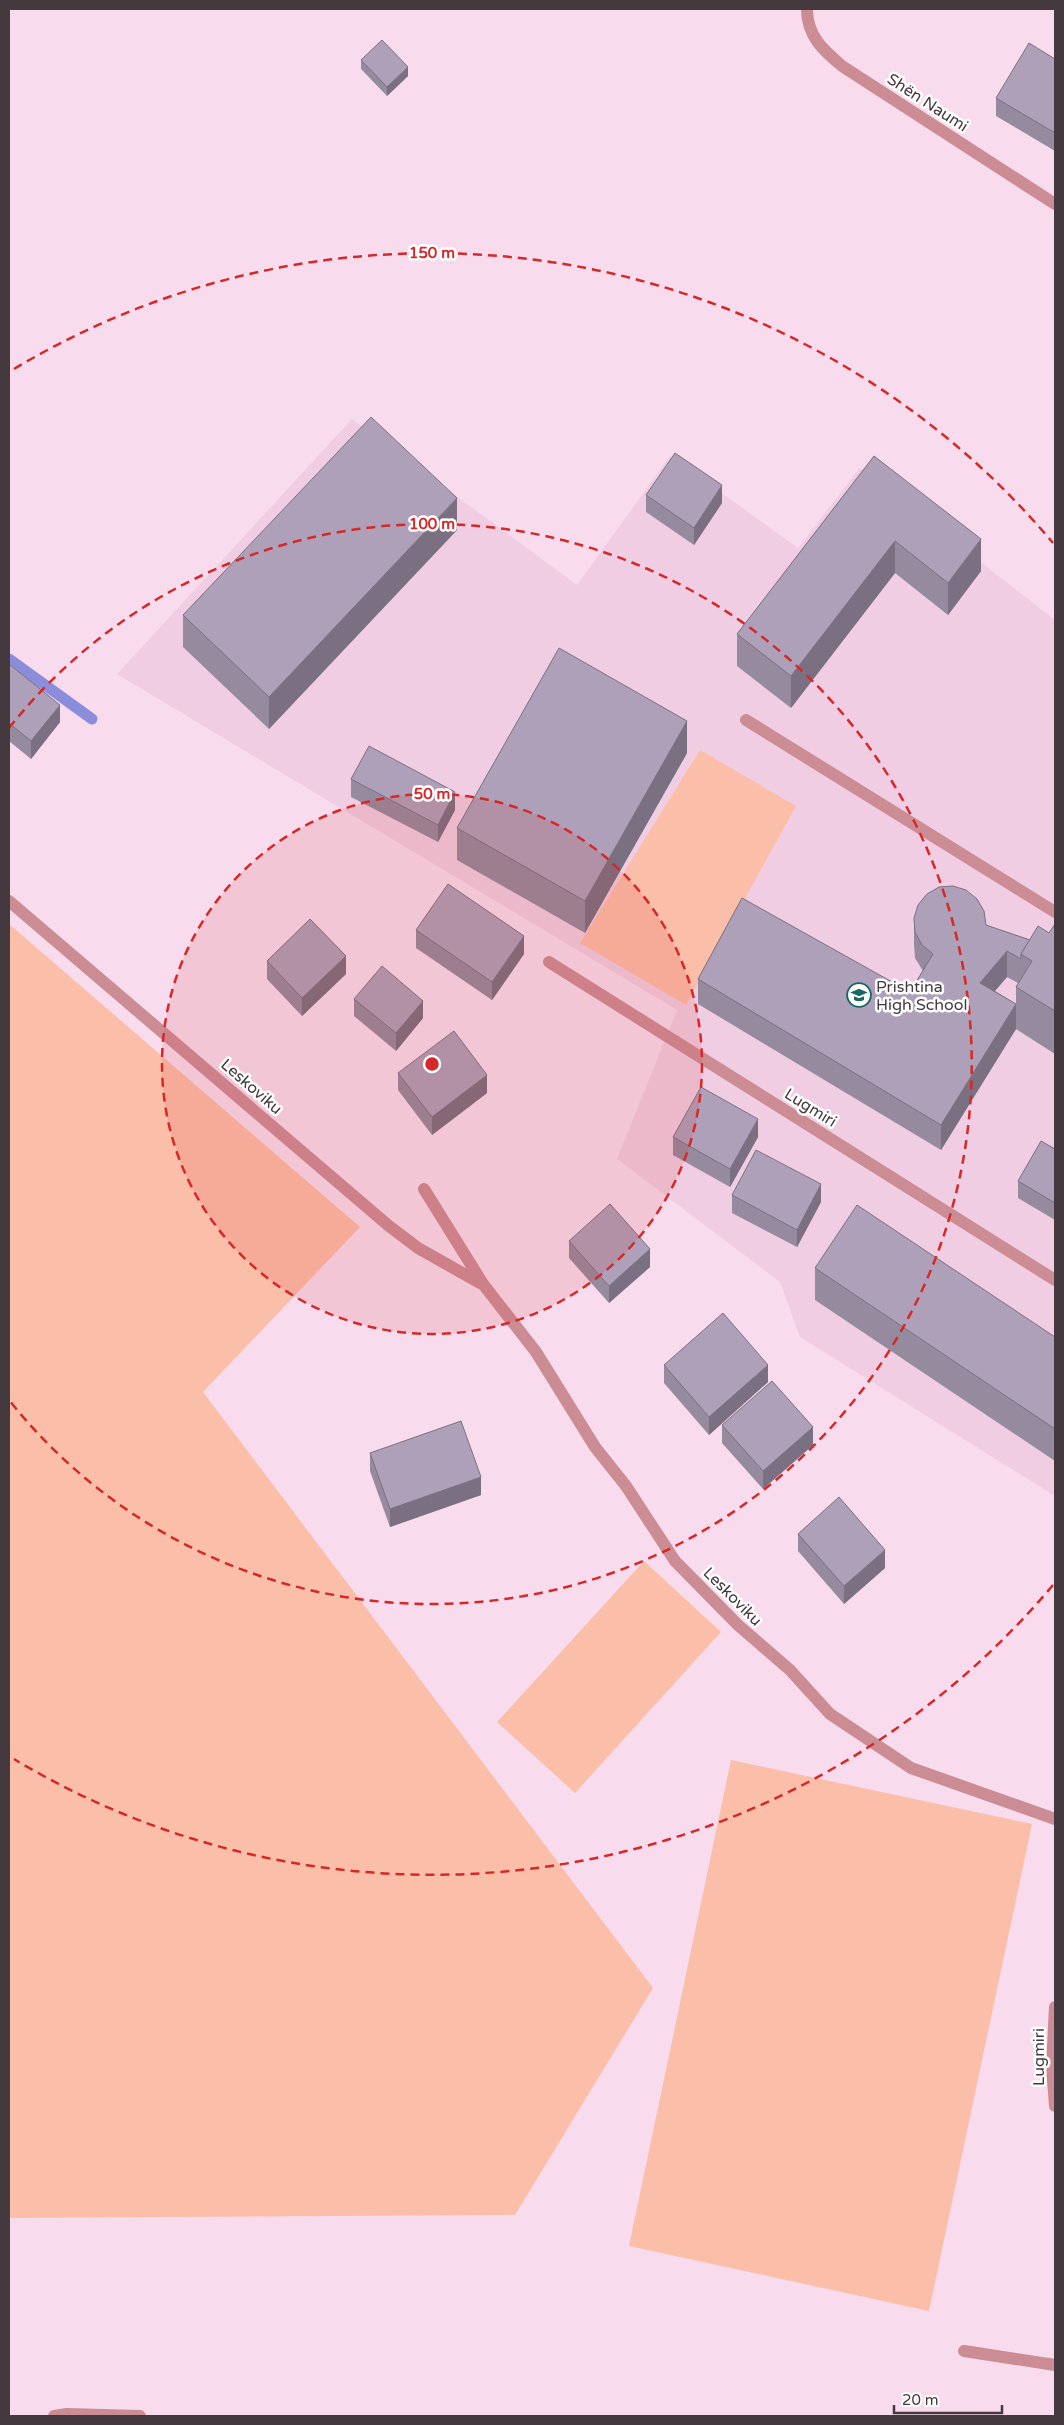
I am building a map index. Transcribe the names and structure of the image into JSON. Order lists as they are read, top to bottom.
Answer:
{
  "streets": {
    "street": ["Shën Naumi", "Leskoviku", "Lugmiri"]
  },
  "places": {
    "school or university": ["Prishtina High School"]
  },
  "scale_bar": "20 m",
  "rings": ["150 m", "100 m", "50 m"]
}
